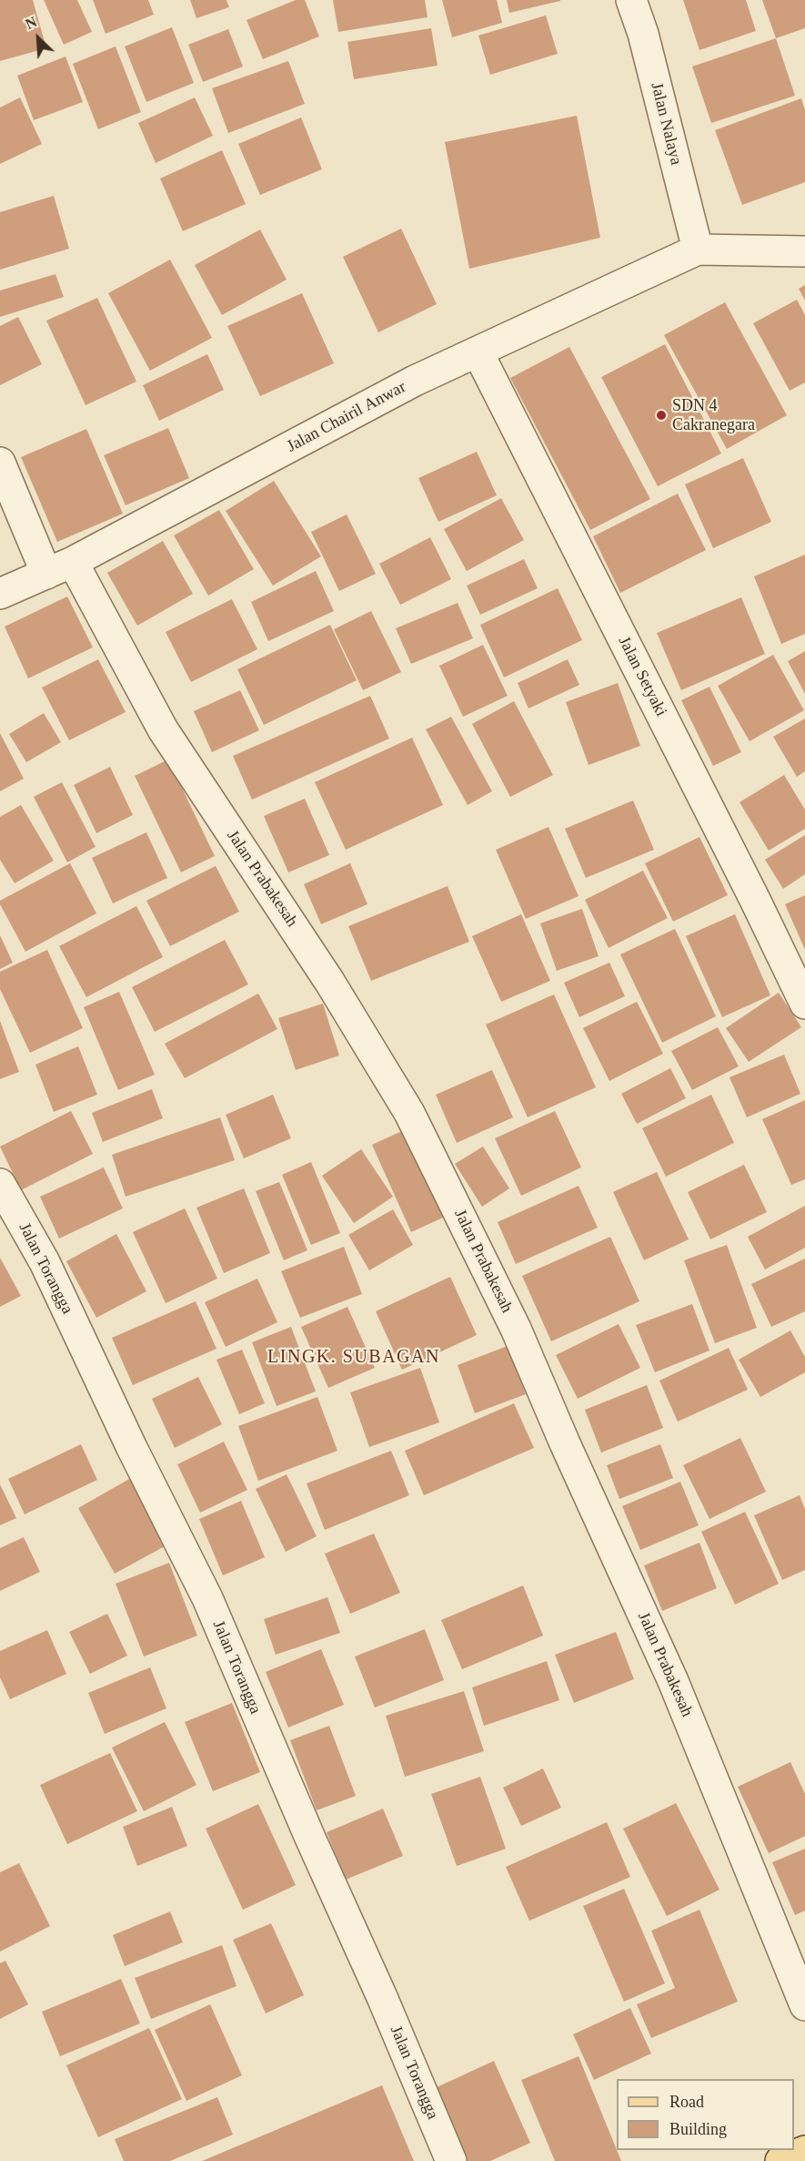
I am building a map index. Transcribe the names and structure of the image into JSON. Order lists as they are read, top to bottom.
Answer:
{
  "streets": {
    "street": [
      "Jalan Nalaya",
      "Jalan Chairil Anwar",
      "Jalan Setyaki",
      "Jalan Prabakesah",
      "Jalan Torangga"
    ]
  },
  "crossings": [
    ["Jalan Nalaya", "Jalan Chairil Anwar"],
    ["Jalan Chairil Anwar", "Jalan Setyaki"],
    ["Jalan Chairil Anwar", "Jalan Prabakesah"]
  ],
  "districts": ["LINGK. SUBAGAN"],
  "places": ["SDN 4 Cakranegara"],
  "legend": ["Road", "Building"],
  "north": "top left"
}
